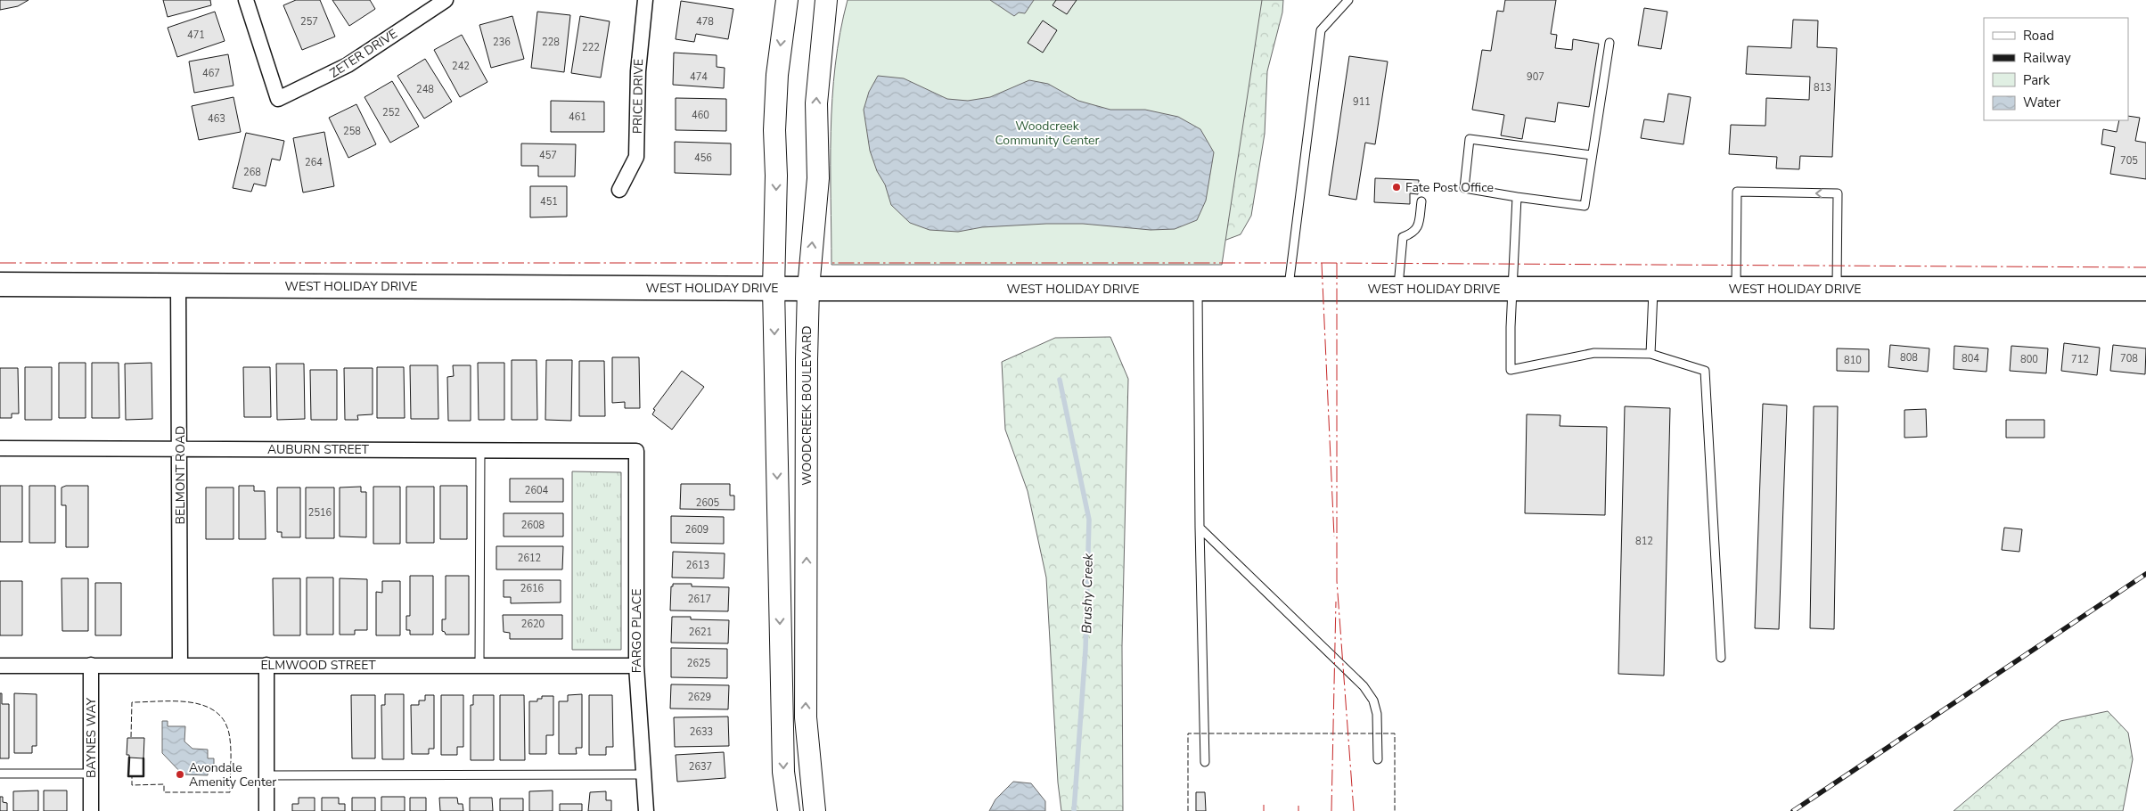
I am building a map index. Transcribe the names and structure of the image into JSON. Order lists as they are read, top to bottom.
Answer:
{
  "streets": {
    "main road": ["WEST HOLIDAY DRIVE"],
    "street": [
      "ZETER DRIVE",
      "PRICE DRIVE",
      "WOODCREEK BOULEVARD",
      "AUBURN STREET",
      "BELMONT ROAD",
      "FARGO PLACE",
      "ELMWOOD STREET",
      "BAYNES WAY"
    ]
  },
  "crossings": [
    ["WEST HOLIDAY DRIVE", "WOODCREEK BOULEVARD"],
    ["WEST HOLIDAY DRIVE", "BELMONT ROAD"],
    ["AUBURN STREET", "BELMONT ROAD"],
    ["AUBURN STREET", "FARGO PLACE"],
    ["BELMONT ROAD", "ELMWOOD STREET"],
    ["FARGO PLACE", "ELMWOOD STREET"],
    ["ELMWOOD STREET", "BAYNES WAY"]
  ],
  "water": ["Brushy Creek"],
  "parks": ["Woodcreek Community Center"],
  "places": ["Fate Post Office", "Avondale Amenity Center"],
  "house_numbers": [
    "257",
    "478",
    "471",
    "236",
    "228",
    "222",
    "242",
    "467",
    "474",
    "907",
    "813",
    "248",
    "911",
    "252",
    "460",
    "461",
    "463",
    "258",
    "457",
    "456",
    "705",
    "264",
    "268",
    "451",
    "808",
    "804",
    "708",
    "800",
    "712",
    "810",
    "2604",
    "2605",
    "2516",
    "2608",
    "2609",
    "812",
    "2612",
    "2613",
    "2616",
    "2617",
    "2620",
    "2621",
    "2625",
    "2629",
    "2633",
    "2637"
  ],
  "legend": [
    "Road",
    "Railway",
    "Park",
    "Water"
  ]
}
